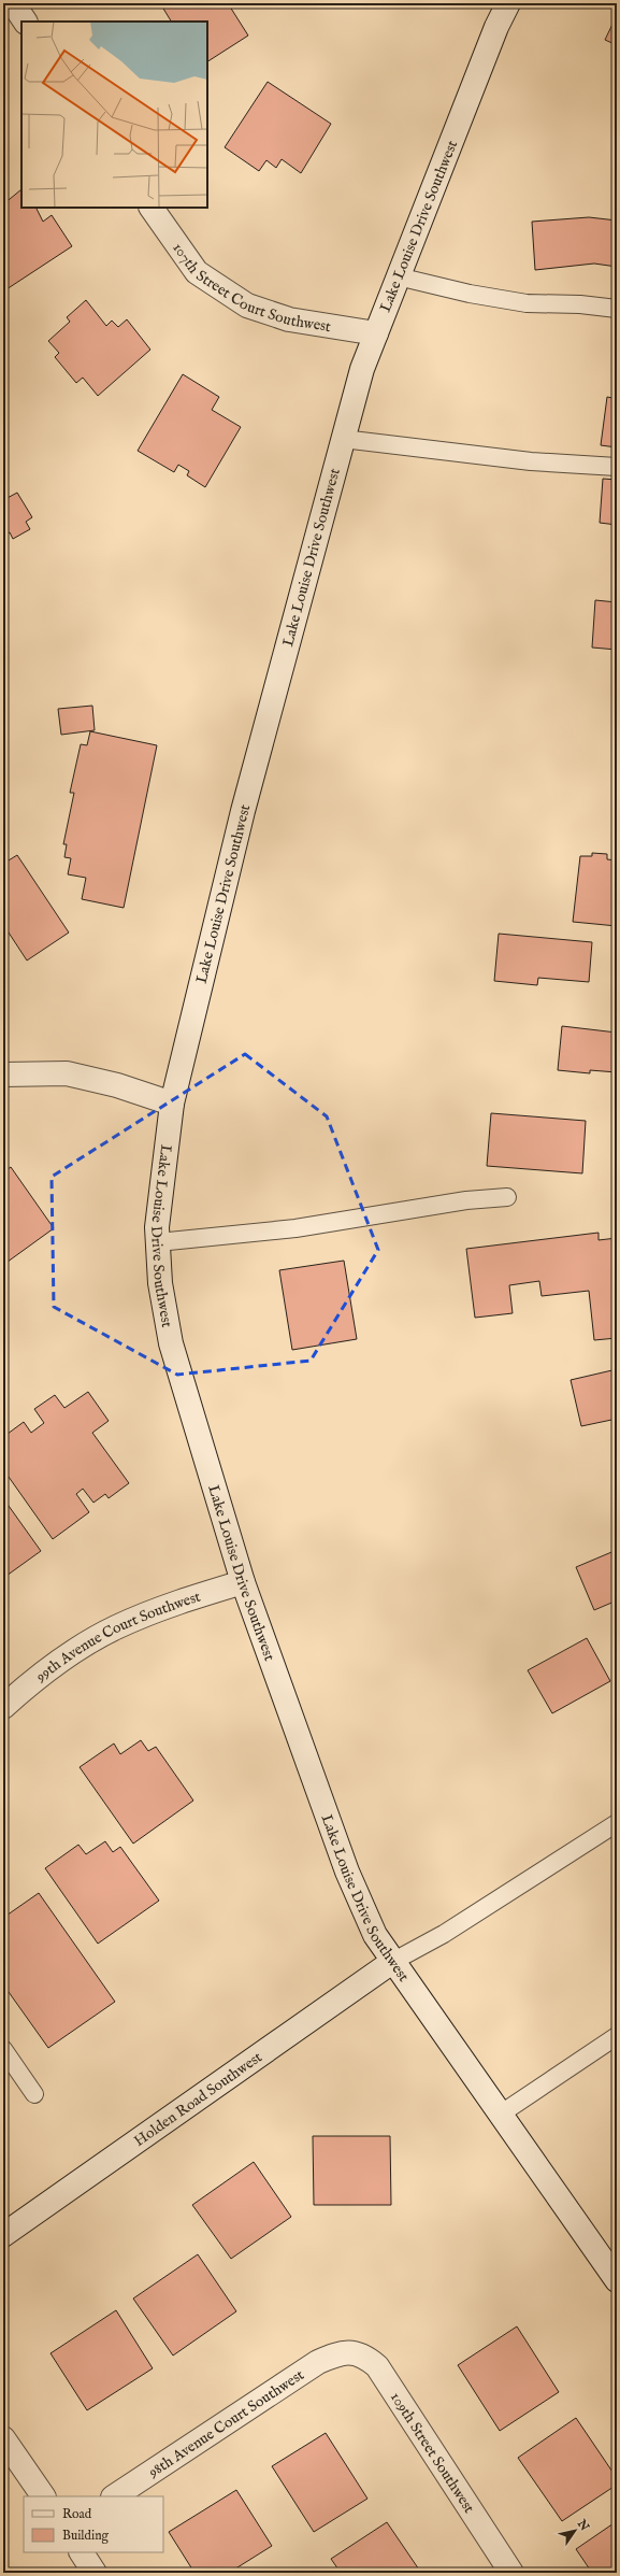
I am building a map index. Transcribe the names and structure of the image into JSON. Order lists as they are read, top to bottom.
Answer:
{
  "streets": {
    "street": [
      "Lake Louise Drive Southwest",
      "107th Street Court Southwest",
      "99th Avenue Court Southwest",
      "Holden Road Southwest",
      "98th Avenue Court Southwest",
      "109th Street Southwest"
    ]
  },
  "crossings": [
    ["Lake Louise Drive Southwest", "107th Street Court Southwest"],
    ["Lake Louise Drive Southwest", "99th Avenue Court Southwest"],
    ["Lake Louise Drive Southwest", "Holden Road Southwest"],
    ["98th Avenue Court Southwest", "109th Street Southwest"]
  ],
  "legend": ["Road", "Building"],
  "north": "top right"
}
